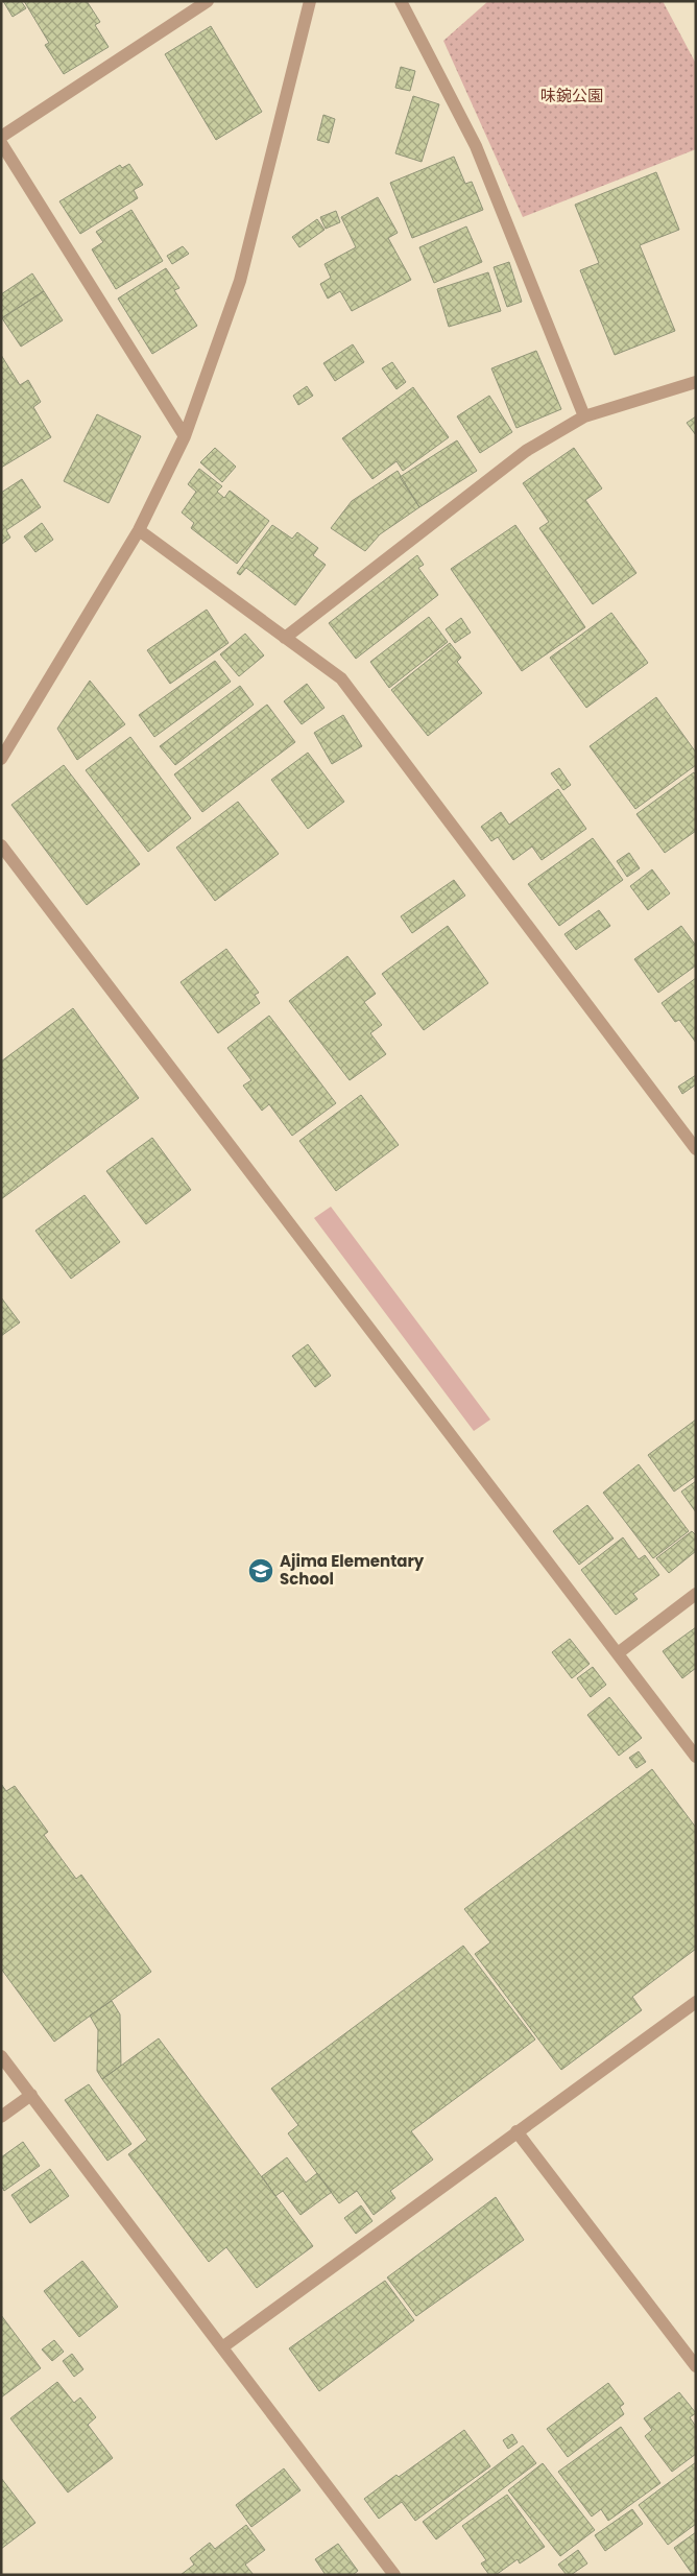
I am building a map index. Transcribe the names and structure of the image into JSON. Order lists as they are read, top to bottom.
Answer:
{
  "parks": ["味鋺公園"],
  "places": {
    "school or university": ["Ajima Elementary School"]
  }
}
